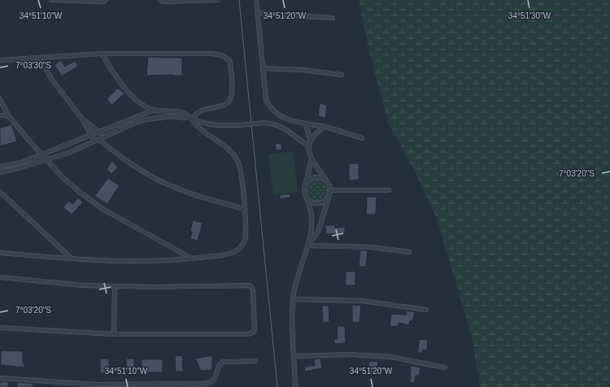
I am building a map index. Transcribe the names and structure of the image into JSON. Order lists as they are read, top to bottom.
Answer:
{
  "coordinates": [
    "34°51'10\"W",
    "34°51'20\"W",
    "34°51'30\"W",
    "7°03'30\"S",
    "7°03'20\"S"
  ]
}
